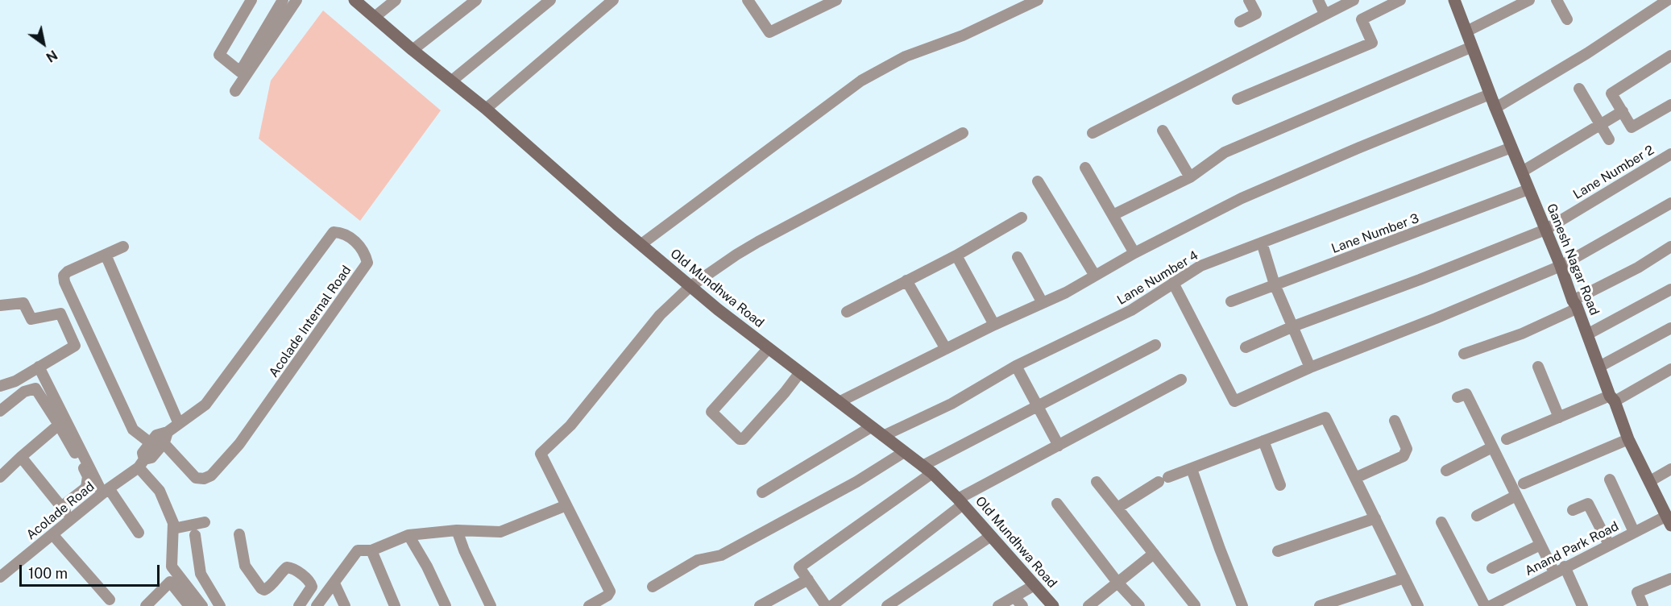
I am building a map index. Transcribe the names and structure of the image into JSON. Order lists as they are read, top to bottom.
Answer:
{
  "streets": {
    "street": [
      "Lane Number 2",
      "Lane Number 3",
      "Ganesh Nagar Road",
      "Lane Number 4",
      "Old Mundhwa Road",
      "Acolade Internal Road",
      "Acolade Road",
      "Anand Park Road"
    ]
  },
  "crossings": [
    ["Lane Number 2", "Ganesh Nagar Road"],
    ["Lane Number 3", "Ganesh Nagar Road"],
    ["Ganesh Nagar Road", "Lane Number 4"],
    ["Ganesh Nagar Road", "Anand Park Road"],
    ["Lane Number 4", "Old Mundhwa Road"],
    ["Acolade Internal Road", "Acolade Road"]
  ],
  "scale_bar": "100 m",
  "north": "bottom right"
}
